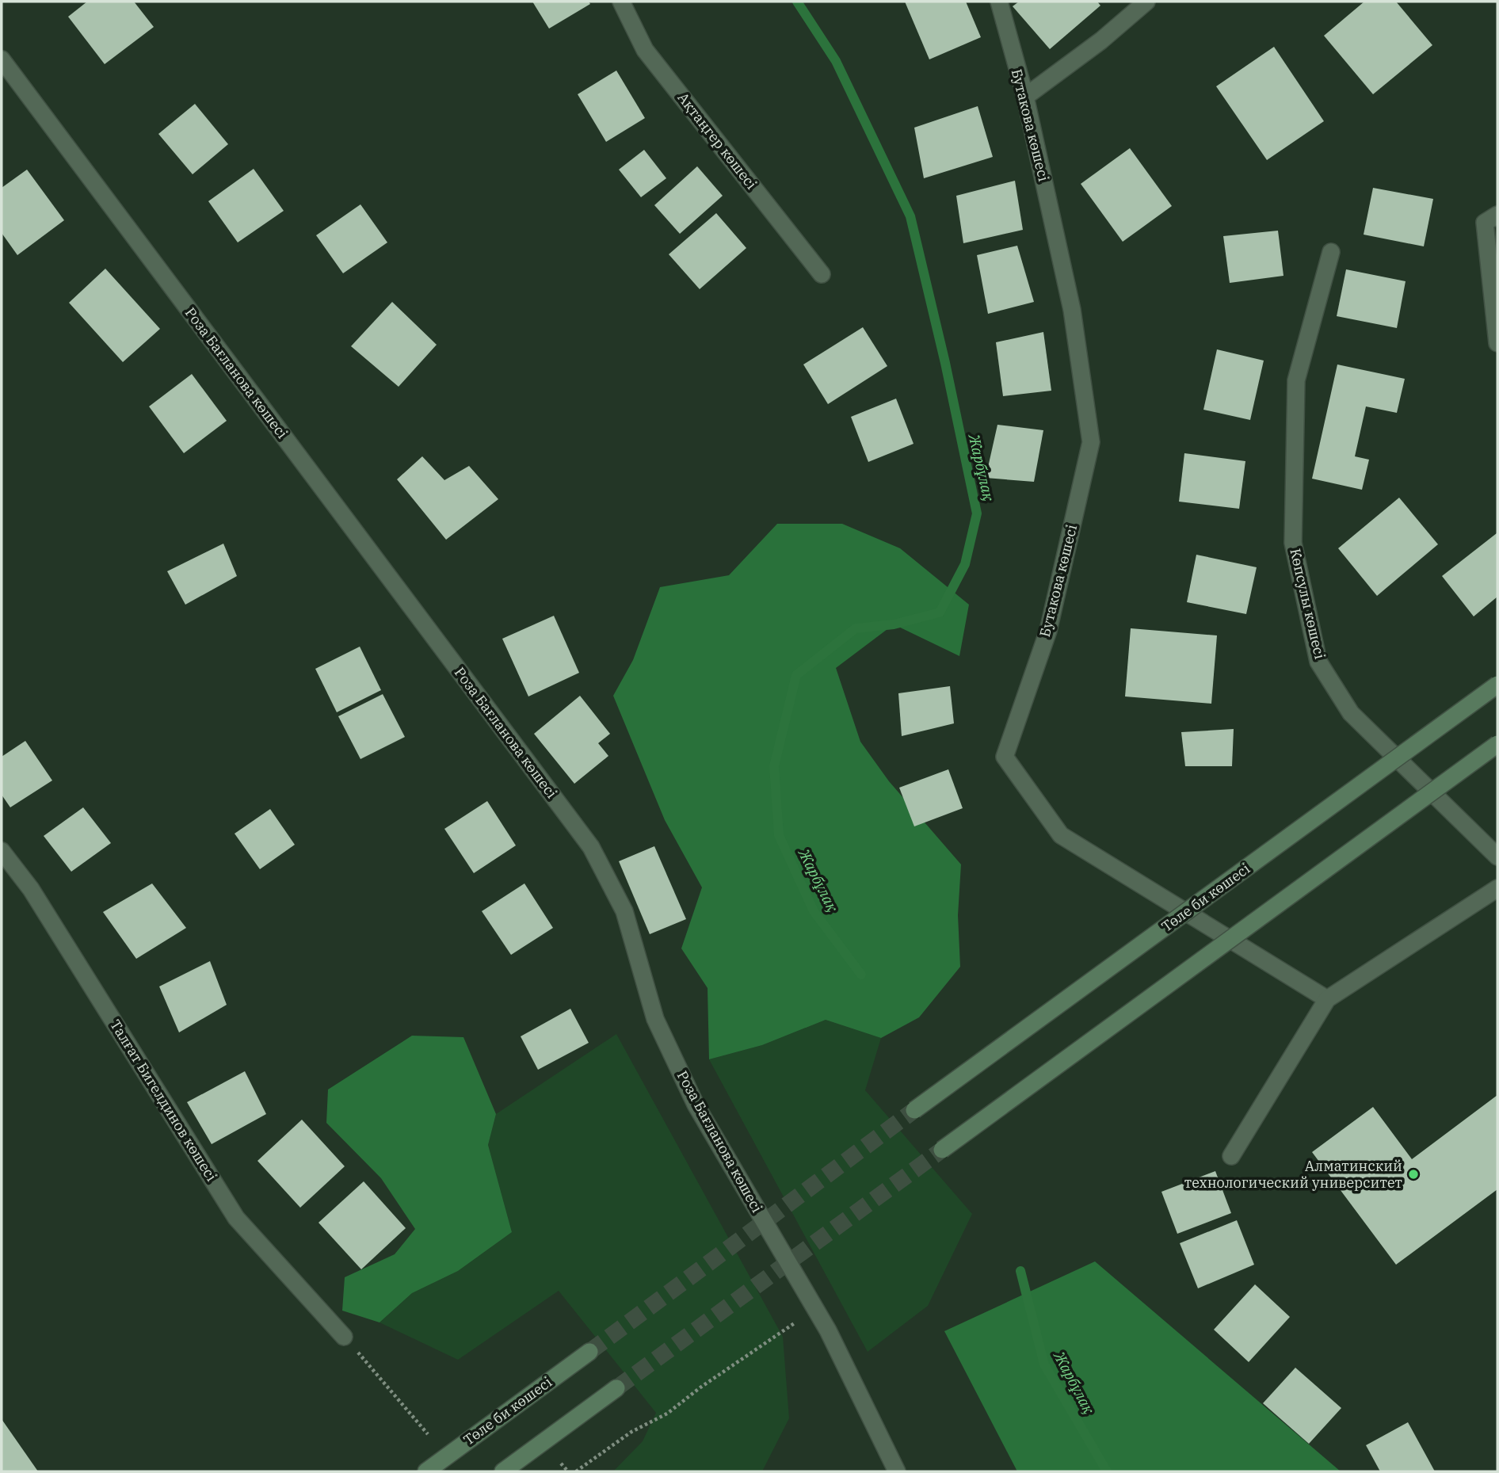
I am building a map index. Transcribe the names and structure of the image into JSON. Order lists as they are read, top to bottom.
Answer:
{
  "streets": {
    "main road": ["Төле би көшесі"],
    "street": [
      "Бутакова көшесі",
      "Ақтаңгер көшесі",
      "Роза Бағланова көшесі",
      "Көпсулы көшесі",
      "Талғат Бигелдинов көшесі"
    ]
  },
  "water": ["Жарбұлақ"],
  "places": ["Алматинский технологический университет"]
}
